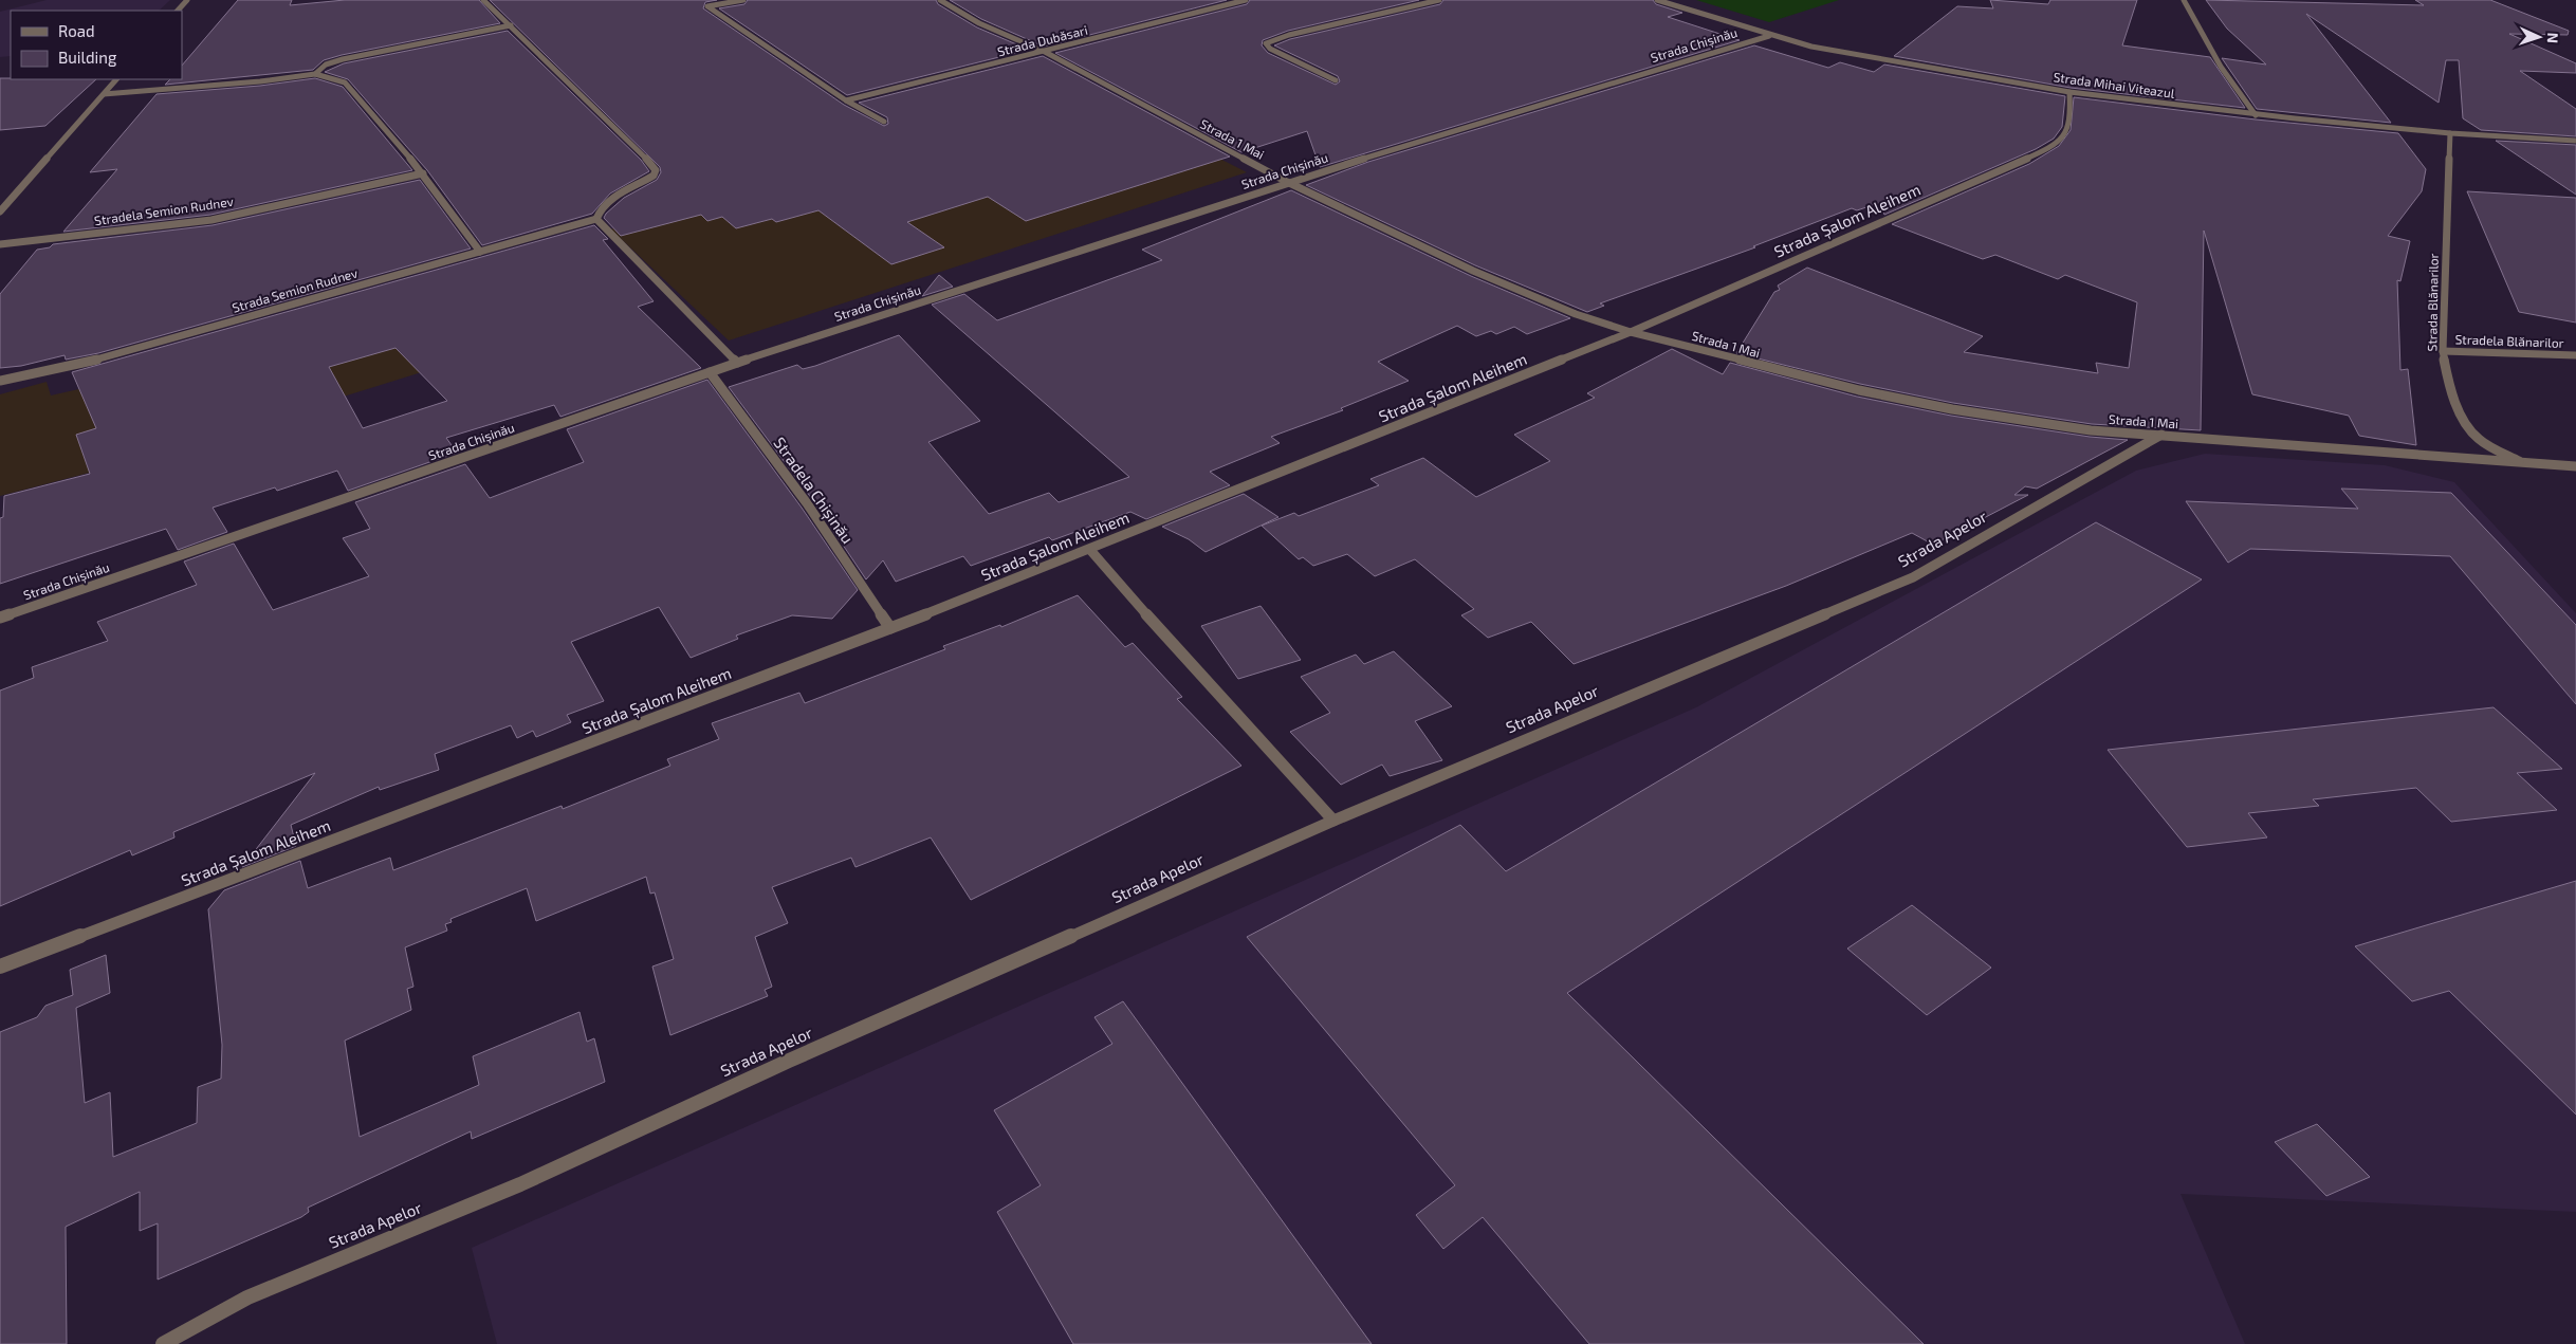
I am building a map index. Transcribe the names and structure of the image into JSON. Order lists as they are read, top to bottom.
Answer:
{
  "streets": {
    "street": [
      "Strada Dubăsari",
      "Strada Chișinău",
      "Strada Mihai Viteazul",
      "Strada 1 Mai",
      "Stradela Semion Rudnev",
      "Strada Șalom Aleihem",
      "Strada Semion Rudnev",
      "Strada Blănarilor",
      "Stradela Blănarilor",
      "Stradela Chișinău",
      "Strada Apelor"
    ]
  },
  "crossings": [
    ["Strada Dubăsari", "Strada 1 Mai"],
    ["Strada Chișinău", "Strada Mihai Viteazul"],
    ["Strada Chișinău", "Strada 1 Mai"],
    ["Strada Chișinău", "Stradela Chișinău"],
    ["Strada Mihai Viteazul", "Strada Șalom Aleihem"],
    ["Strada Mihai Viteazul", "Strada Blănarilor"],
    ["Strada 1 Mai", "Strada Șalom Aleihem"],
    ["Strada 1 Mai", "Strada Blănarilor"],
    ["Strada 1 Mai", "Strada Apelor"],
    ["Strada Șalom Aleihem", "Stradela Chișinău"],
    ["Strada Blănarilor", "Stradela Blănarilor"]
  ],
  "legend": ["Road", "Building"],
  "north": "right"
}
